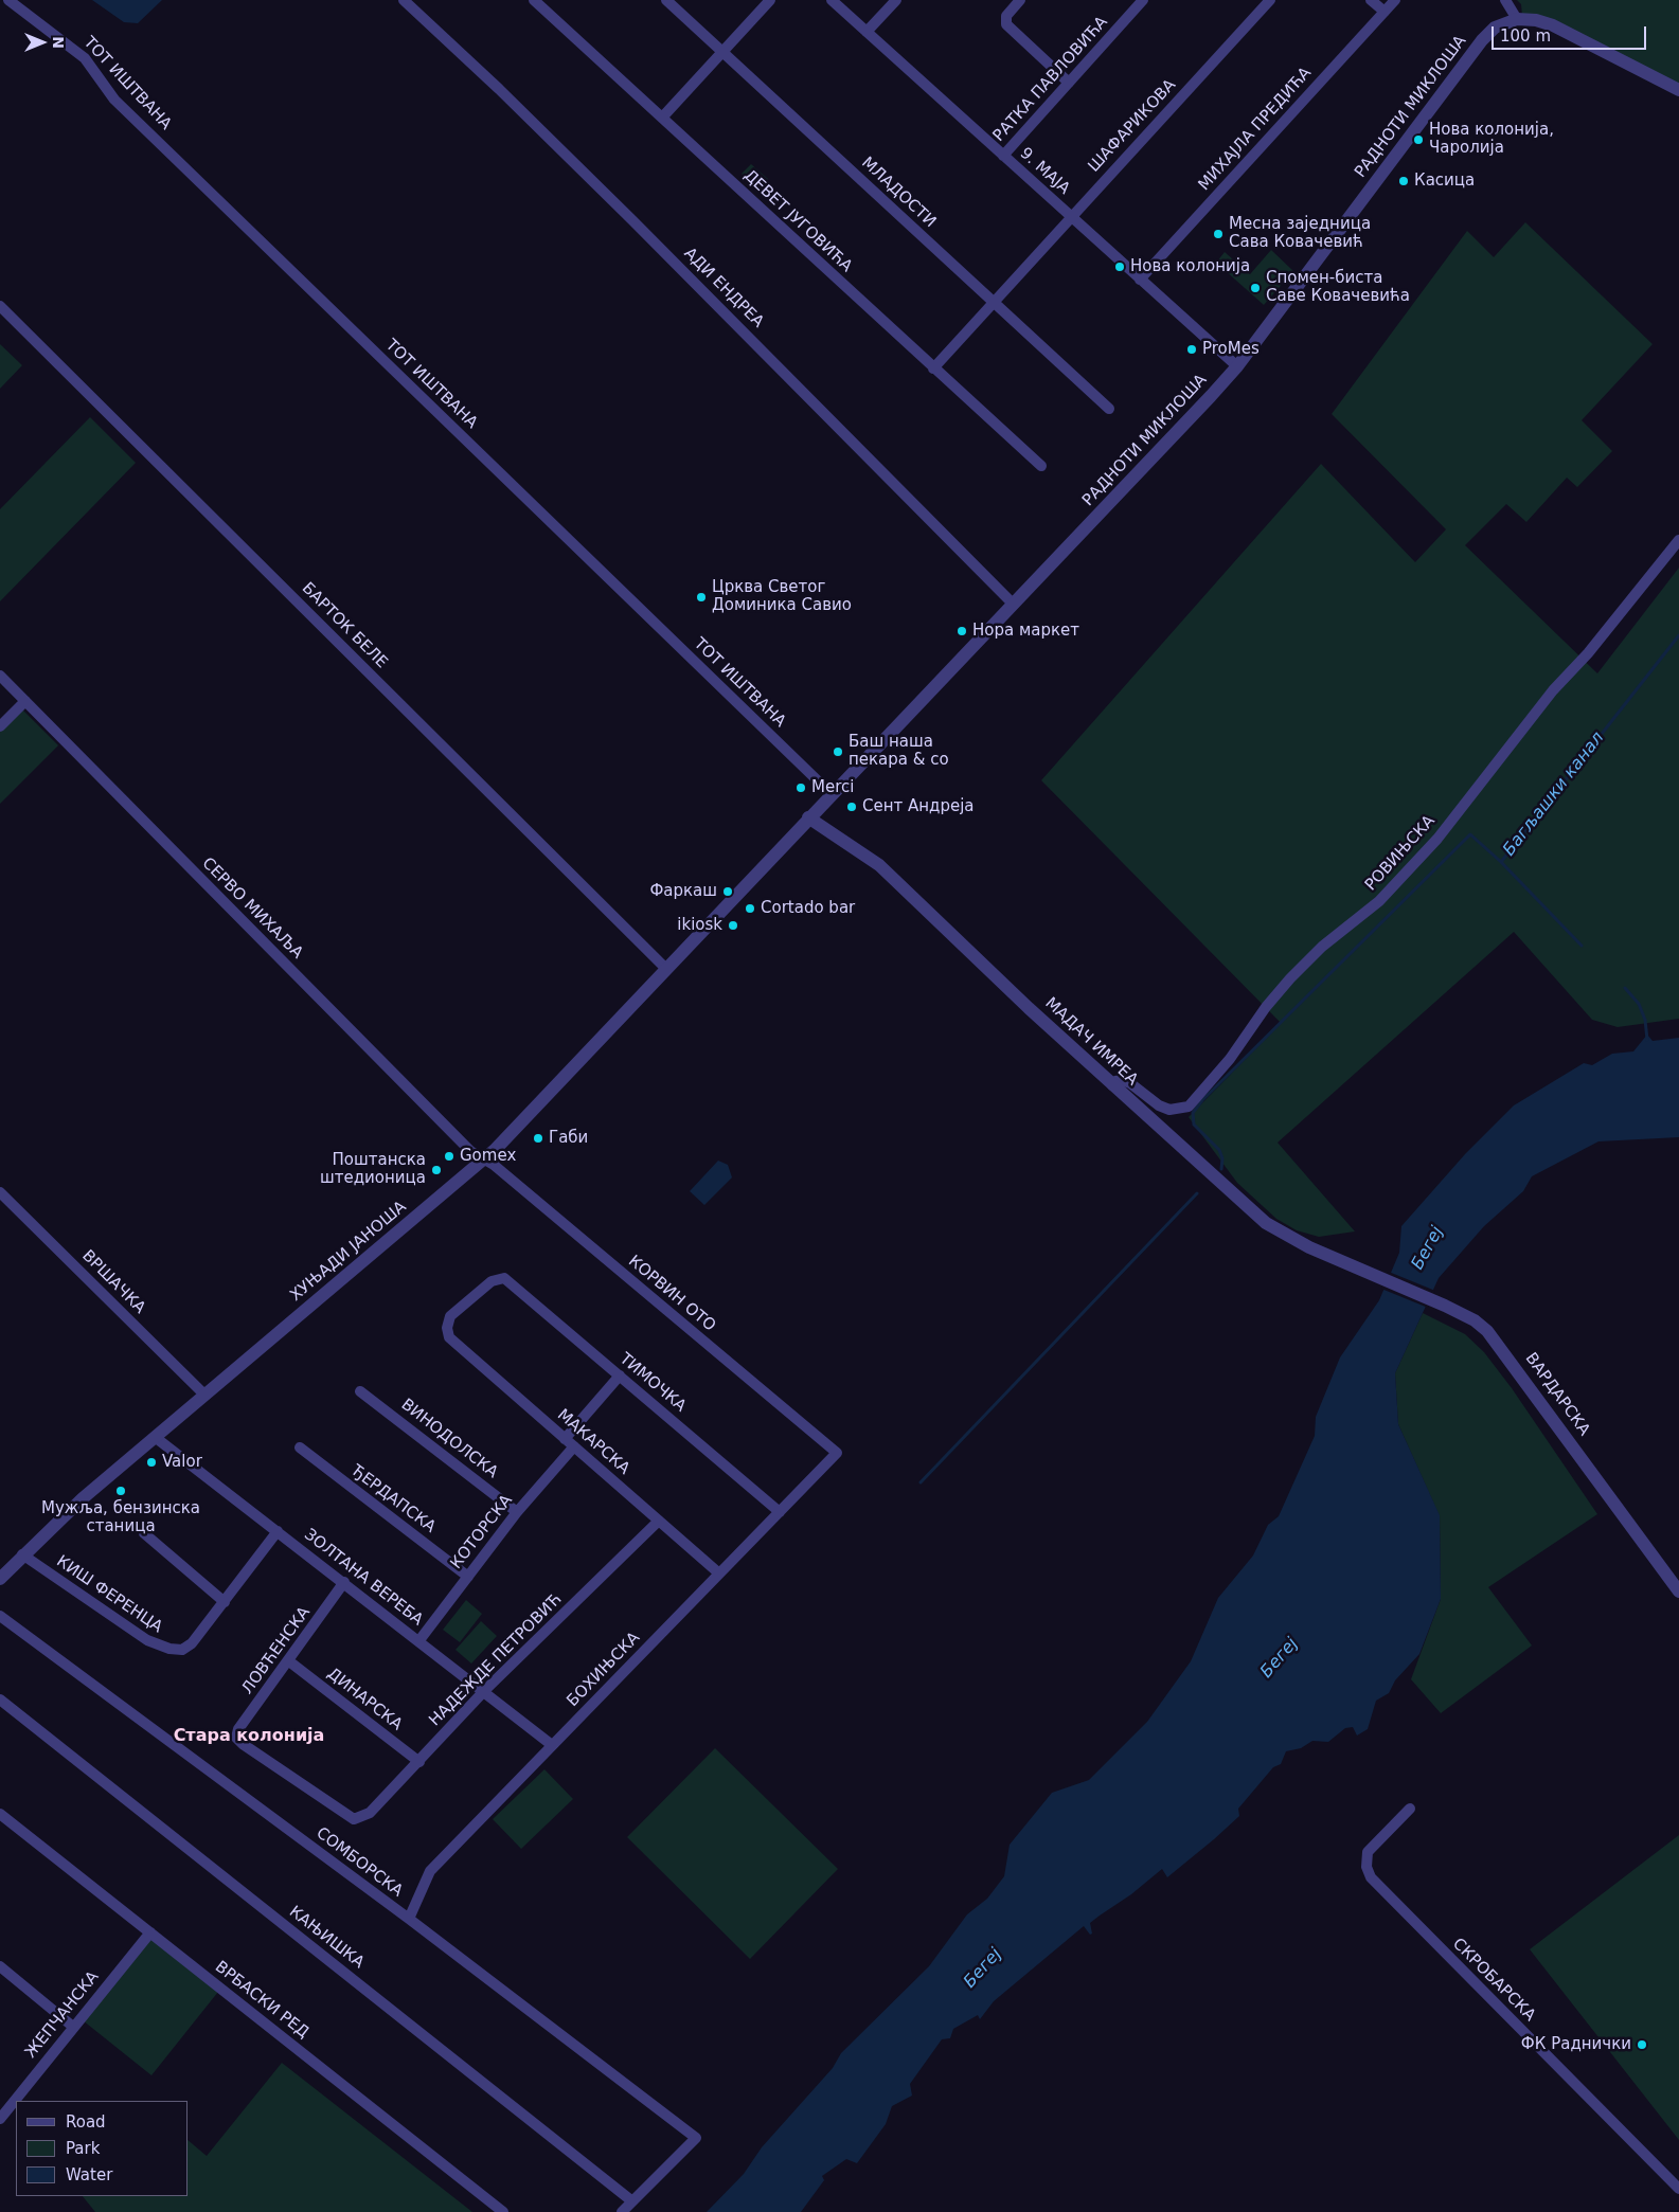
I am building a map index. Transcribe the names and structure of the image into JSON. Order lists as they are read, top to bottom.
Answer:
{
  "streets": {
    "street": [
      "РАТКА ПАВЛОВИЋА",
      "ТОТ ИШТВАНА",
      "РАДНОТИ МИКЛОША",
      "ШАФАРИКОВА",
      "МИХАЈЛА ПРЕДИЋА",
      "9. МАЈА",
      "МЛАДОСТИ",
      "ДЕВЕТ ЈУГОВИЋА",
      "АДИ ЕНДРЕА",
      "БАРТОК БЕЛЕ",
      "РОВИЊСКА",
      "СЕРВО МИХАЉА",
      "МАДАЧ ИМРЕА",
      "ХУЊАДИ ЈАНОША",
      "ВРШАЧКА",
      "КОРВИН ОТО",
      "ТИМОЧКА",
      "ВАРДАРСКА",
      "ВИНОДОЛСКА",
      "МАКАРСКА",
      "ЂЕРДАПСКА",
      "КОТОРСКА",
      "ЗОЛТАНА ВЕРЕБА",
      "КИШ ФЕРЕНЦА",
      "ЛОВЋЕНСКА",
      "НАДЕЖДЕ ПЕТРОВИЋ",
      "БОХИЊСКА",
      "ДИНАРСКА",
      "СОМБОРСКА",
      "КАЊИШКА",
      "СКРОБАРСКА",
      "ВРБАСКИ РЕД",
      "ЖЕПЧАНСКА"
    ]
  },
  "crossings": [
    ["РАТКА ПАВЛОВИЋА", "9. МАЈА"],
    ["ТОТ ИШТВАНА", "РАДНОТИ МИКЛОША"],
    ["ТОТ ИШТВАНА", "ХУЊАДИ ЈАНОША"],
    ["РАДНОТИ МИКЛОША", "9. МАЈА"],
    ["РАДНОТИ МИКЛОША", "АДИ ЕНДРЕА"],
    ["РАДНОТИ МИКЛОША", "ХУЊАДИ ЈАНОША"],
    ["ШАФАРИКОВА", "9. МАЈА"],
    ["ШАФАРИКОВА", "МЛАДОСТИ"],
    ["ШАФАРИКОВА", "ДЕВЕТ ЈУГОВИЋА"],
    ["МИХАЈЛА ПРЕДИЋА", "9. МАЈА"],
    ["БАРТОК БЕЛЕ", "ХУЊАДИ ЈАНОША"],
    ["РОВИЊСКА", "МАДАЧ ИМРЕА"],
    ["СЕРВО МИХАЉА", "ХУЊАДИ ЈАНОША"],
    ["СЕРВО МИХАЉА", "КОРВИН ОТО"],
    ["МАДАЧ ИМРЕА", "ХУЊАДИ ЈАНОША"],
    ["МАДАЧ ИМРЕА", "ВАРДАРСКА"],
    ["ХУЊАДИ ЈАНОША", "ВРШАЧКА"],
    ["ХУЊАДИ ЈАНОША", "КОРВИН ОТО"],
    ["ХУЊАДИ ЈАНОША", "ЗОЛТАНА ВЕРЕБА"],
    ["ХУЊАДИ ЈАНОША", "КИШ ФЕРЕНЦА"],
    ["КОРВИН ОТО", "БОХИЊСКА"],
    ["ТИМОЧКА", "МАКАРСКА"],
    ["ТИМОЧКА", "БОХИЊСКА"],
    ["ВИНОДОЛСКА", "КОТОРСКА"],
    ["МАКАРСКА", "КОТОРСКА"],
    ["МАКАРСКА", "НАДЕЖДЕ ПЕТРОВИЋ"],
    ["МАКАРСКА", "БОХИЊСКА"],
    ["ЂЕРДАПСКА", "КОТОРСКА"],
    ["КОТОРСКА", "ЗОЛТАНА ВЕРЕБА"],
    ["ЗОЛТАНА ВЕРЕБА", "ЛОВЋЕНСКА"],
    ["ЗОЛТАНА ВЕРЕБА", "НАДЕЖДЕ ПЕТРОВИЋ"],
    ["ЗОЛТАНА ВЕРЕБА", "БОХИЊСКА"],
    ["ЛОВЋЕНСКА", "НАДЕЖДЕ ПЕТРОВИЋ"],
    ["ЛОВЋЕНСКА", "ДИНАРСКА"],
    ["НАДЕЖДЕ ПЕТРОВИЋ", "ДИНАРСКА"],
    ["БОХИЊСКА", "СОМБОРСКА"],
    ["СОМБОРСКА", "КАЊИШКА"],
    ["ВРБАСКИ РЕД", "ЖЕПЧАНСКА"]
  ],
  "districts": ["Стара колонија"],
  "water": ["Багљашки канал", "Бегеј"],
  "places": [
    "Нова колонија, Чаролија",
    "Касица",
    "Месна заједница Сава Ковачевић",
    "Нова колонија",
    "Спомен-биста Саве Ковачевића",
    "ProMes",
    "Црква Светог Доминика Савио",
    "Нора маркет",
    "Баш наша пекара & co",
    "Merci",
    "Сент Андреја",
    "Фаркаш",
    "Cortado bar",
    "ikiosk",
    "Габи",
    "Gomex",
    "Поштанска штедионица",
    "Valor",
    "Мужља, бензинска станица",
    "ФК Раднички"
  ],
  "legend": ["Road", "Park", "Water"],
  "scale_bar": "100 m",
  "north": "right"
}
